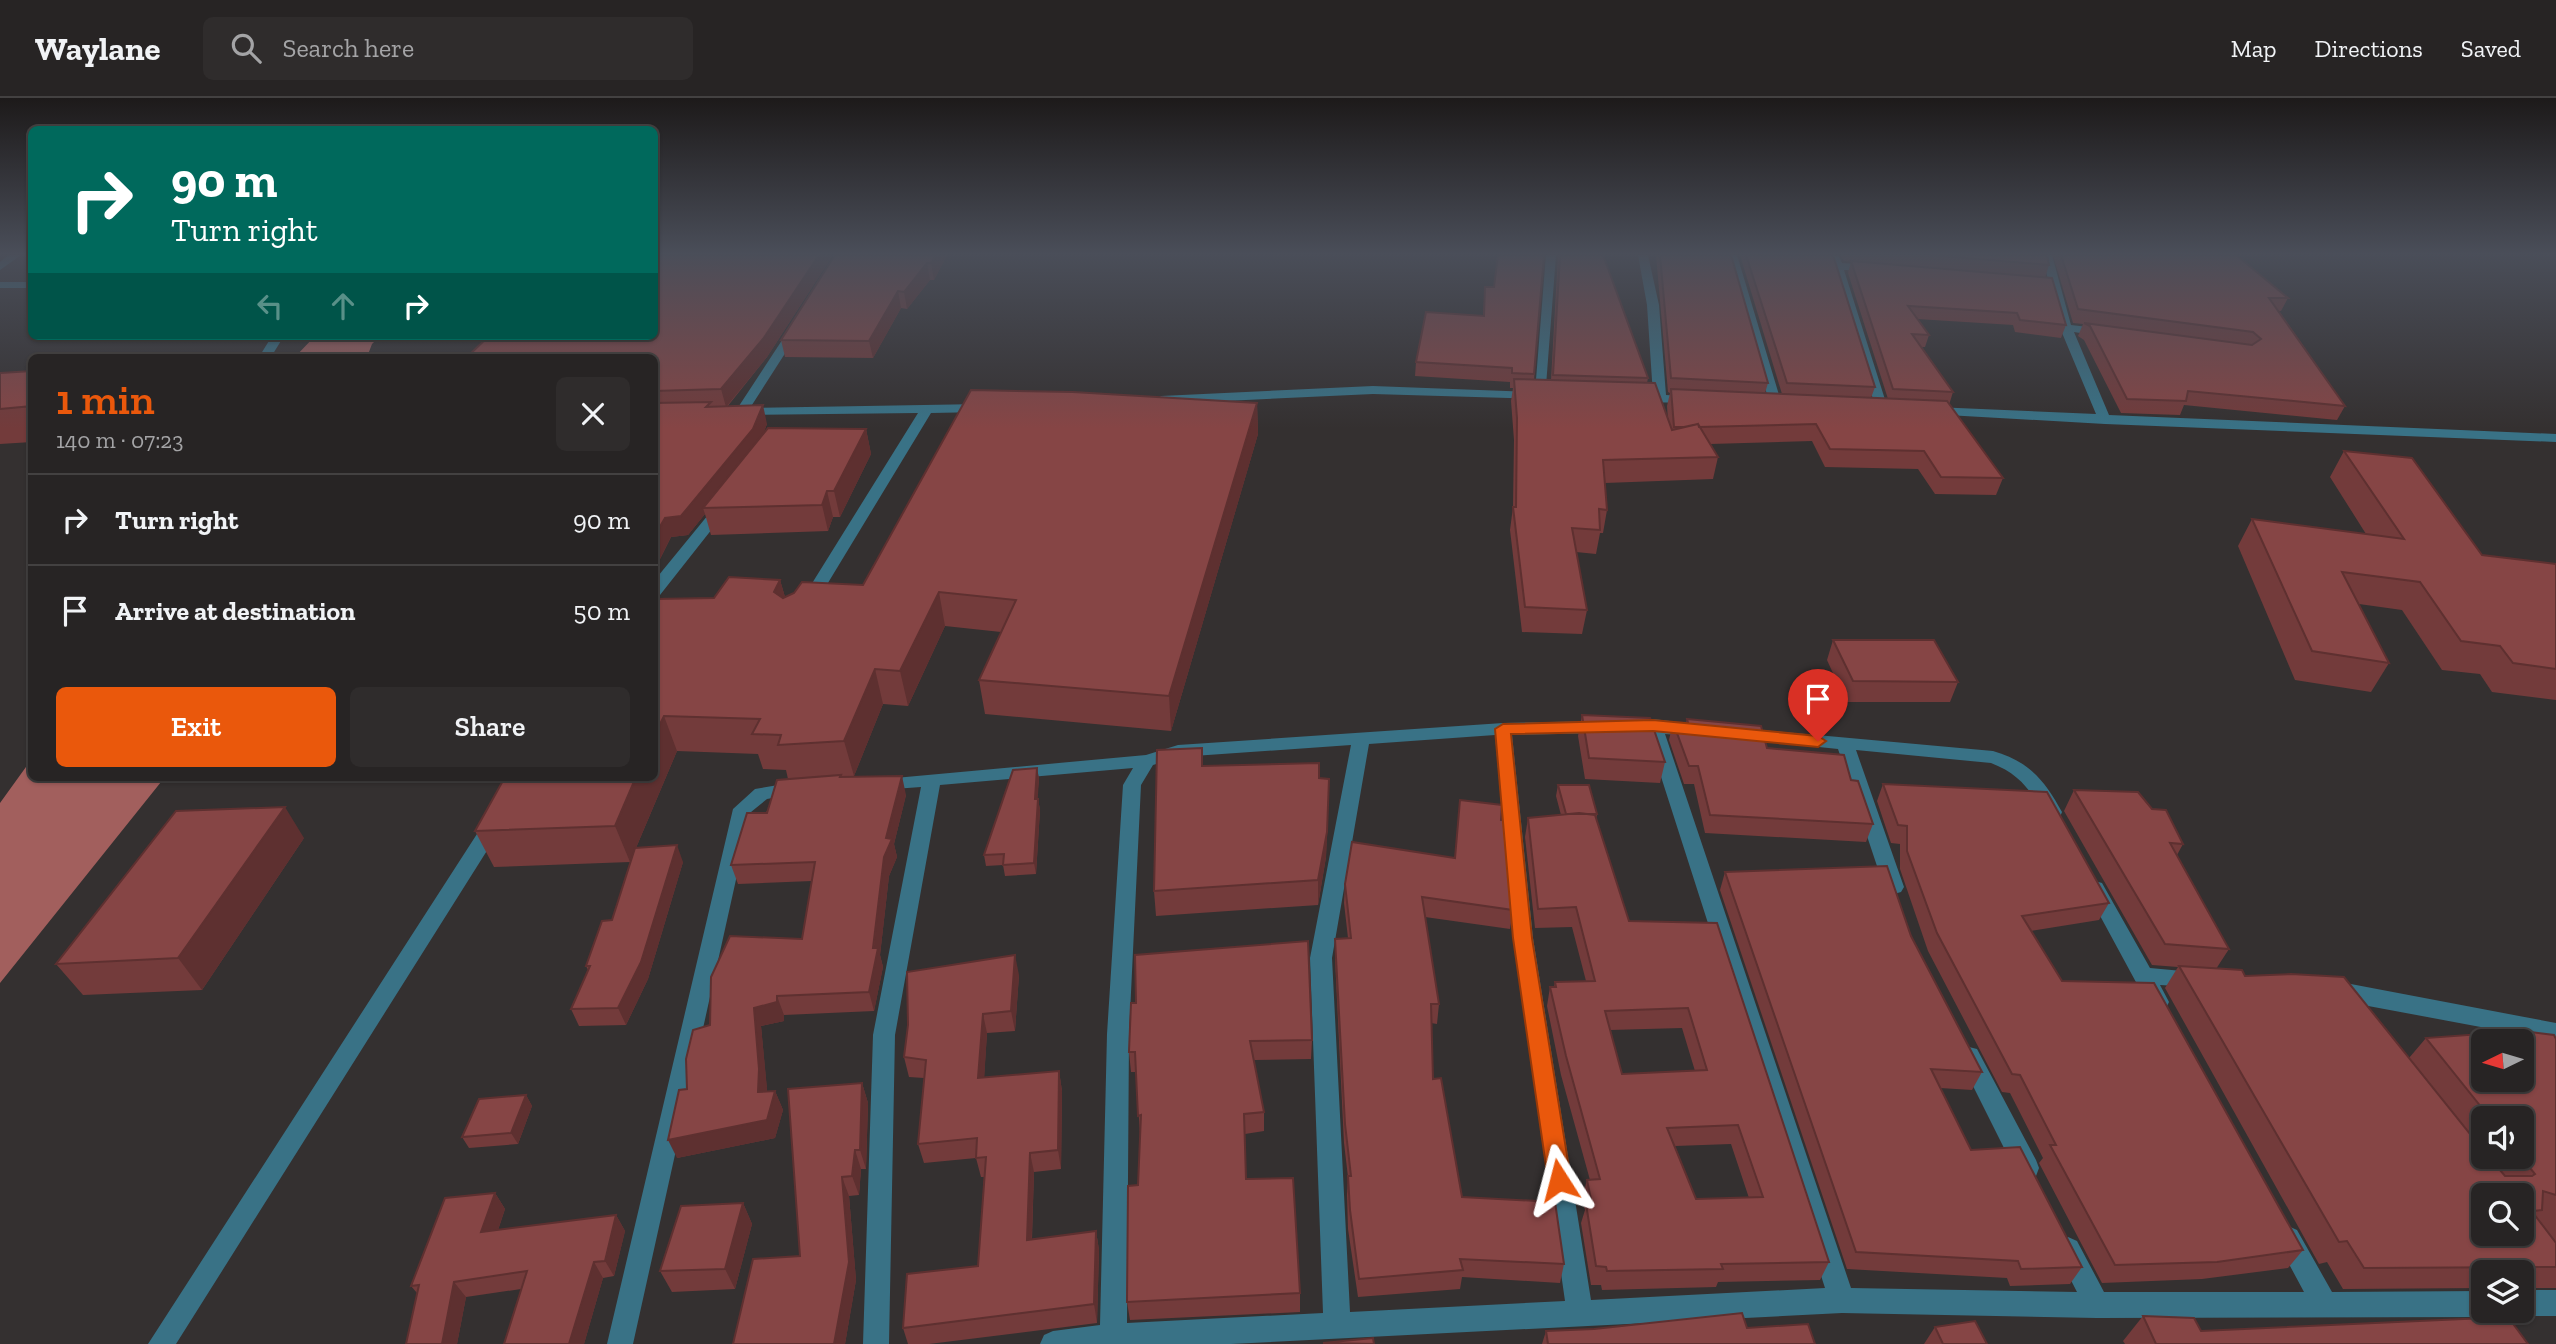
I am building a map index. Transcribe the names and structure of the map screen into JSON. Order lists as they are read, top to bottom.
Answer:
{
  "north": "left",
  "page": {
    "header": "Waylane",
    "search": "Search here",
    "nav": ["Map", "Directions", "Saved"],
    "turn": ["90 m", "Turn right"],
    "heading": ["1 min", "140 m · 07:23"],
    "list": [
      {
        "name": "Turn right",
        "value": "90 m"
      },
      {
        "name": "Arrive at destination",
        "value": "50 m"
      }
    ],
    "buttons": ["Exit", "Share"]
  }
}
